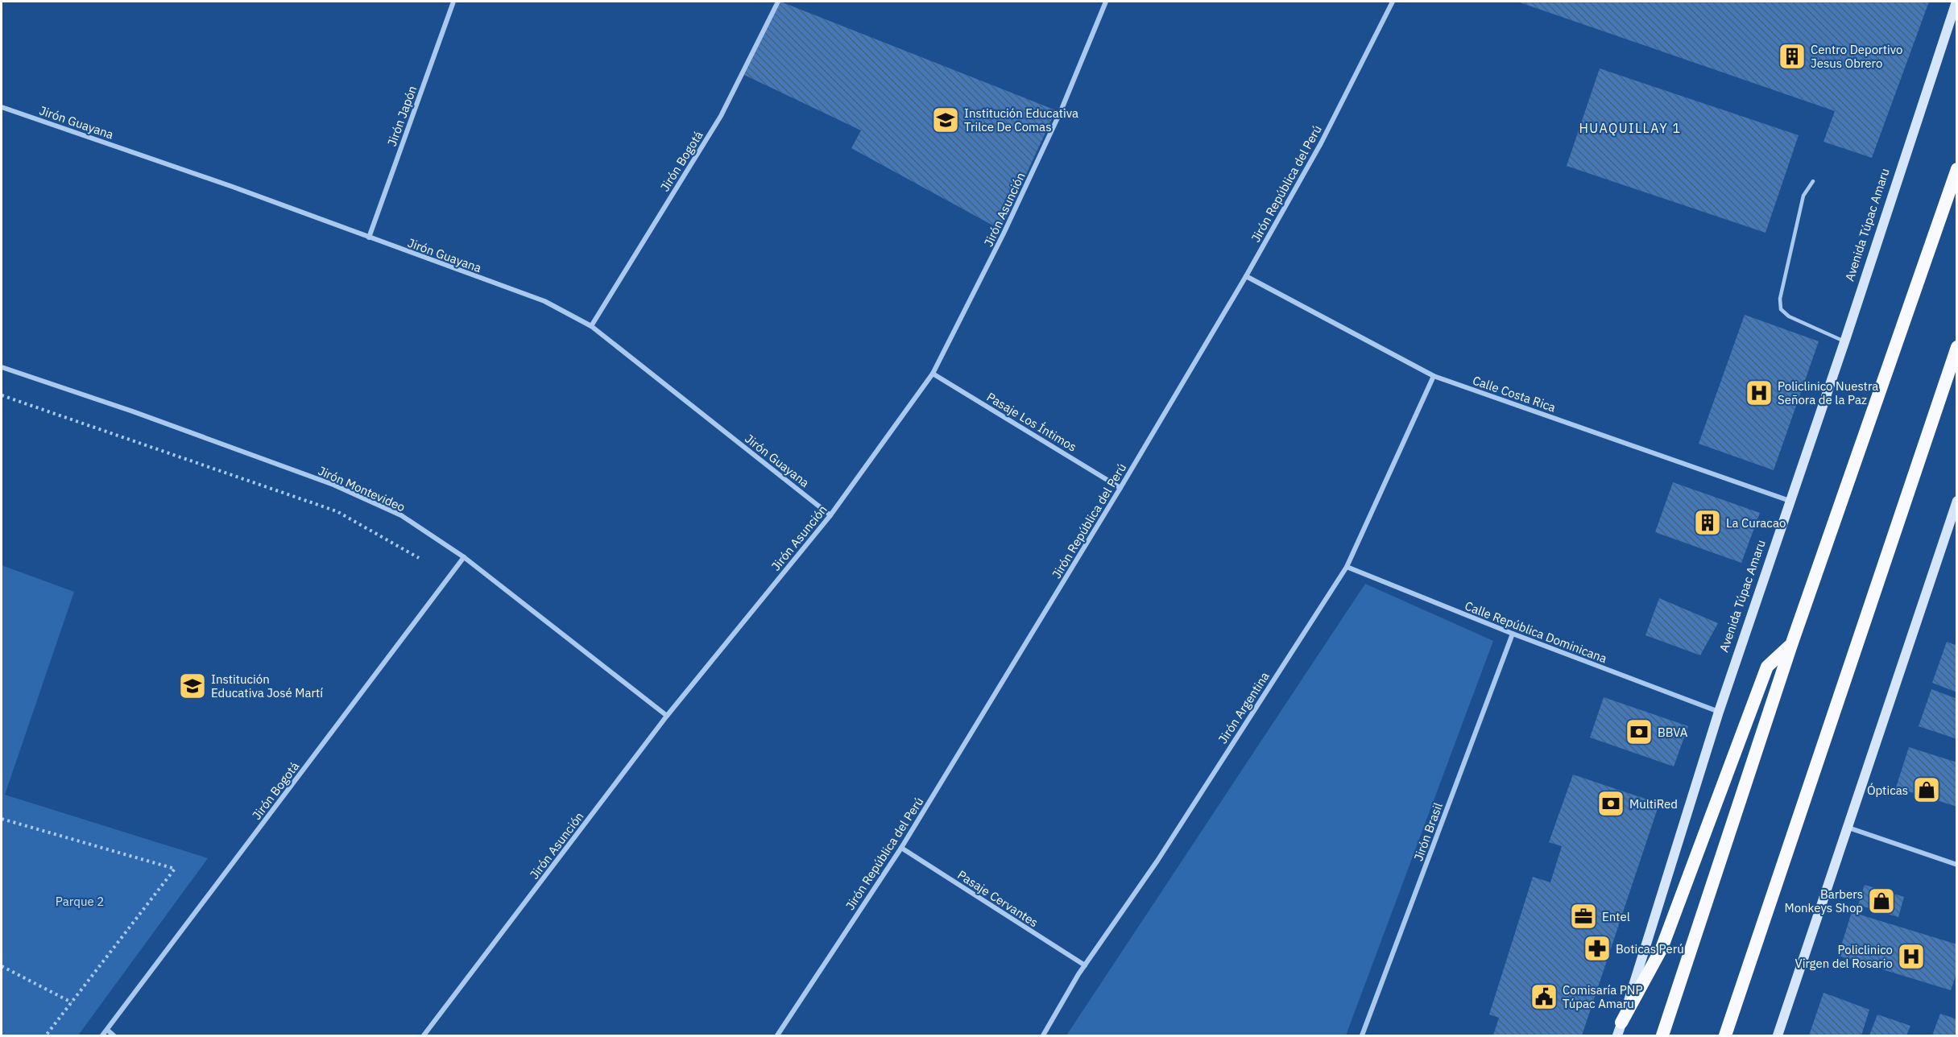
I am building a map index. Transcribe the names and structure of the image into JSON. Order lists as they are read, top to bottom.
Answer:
{
  "streets": {
    "main road": ["Avenida Túpac Amaru"],
    "street": [
      "Jirón Japón",
      "Jirón Guayana",
      "Jirón Bogotá",
      "Jirón República del Perú",
      "Jirón Asunción",
      "Calle Costa Rica",
      "Pasaje Los Íntimos",
      "Jirón Montevideo",
      "Calle República Dominicana",
      "Jirón Argentina",
      "Jirón Brasil",
      "Pasaje Cervantes"
    ]
  },
  "crossings": [
    ["Jirón Japón", "Jirón Guayana"],
    ["Jirón Guayana", "Jirón Bogotá"],
    ["Jirón Guayana", "Jirón Asunción"],
    ["Jirón Bogotá", "Jirón Montevideo"],
    ["Jirón República del Perú", "Calle Costa Rica"],
    ["Jirón República del Perú", "Pasaje Los Íntimos"],
    ["Jirón República del Perú", "Pasaje Cervantes"],
    ["Jirón Asunción", "Pasaje Los Íntimos"],
    ["Jirón Asunción", "Jirón Montevideo"],
    ["Avenida Túpac Amaru", "Calle Costa Rica"],
    ["Avenida Túpac Amaru", "Calle República Dominicana"],
    ["Calle Costa Rica", "Jirón Argentina"],
    ["Calle República Dominicana", "Jirón Argentina"],
    ["Calle República Dominicana", "Jirón Brasil"],
    ["Jirón Argentina", "Pasaje Cervantes"]
  ],
  "districts": ["HUAQUILLAY 1"],
  "parks": ["Parque 2"],
  "places": {
    "building": ["Centro Deportivo Jesus Obrero", "La Curacao"],
    "school or university": ["Institución Educativa Trilce De Comas", "Institución Educativa José Martí"],
    "hospital": ["Policlinico Nuestra Señora de la Paz", "Policlinico Virgen del Rosario"],
    "bank": ["BBVA", "MultiRed"],
    "shop": ["Ópticas", "Barbers Monkeys Shop"],
    "office": ["Entel"],
    "pharmacy": ["Boticas Perú"],
    "public building": ["Comisaría PNP Túpac Amaru"]
  }
}
